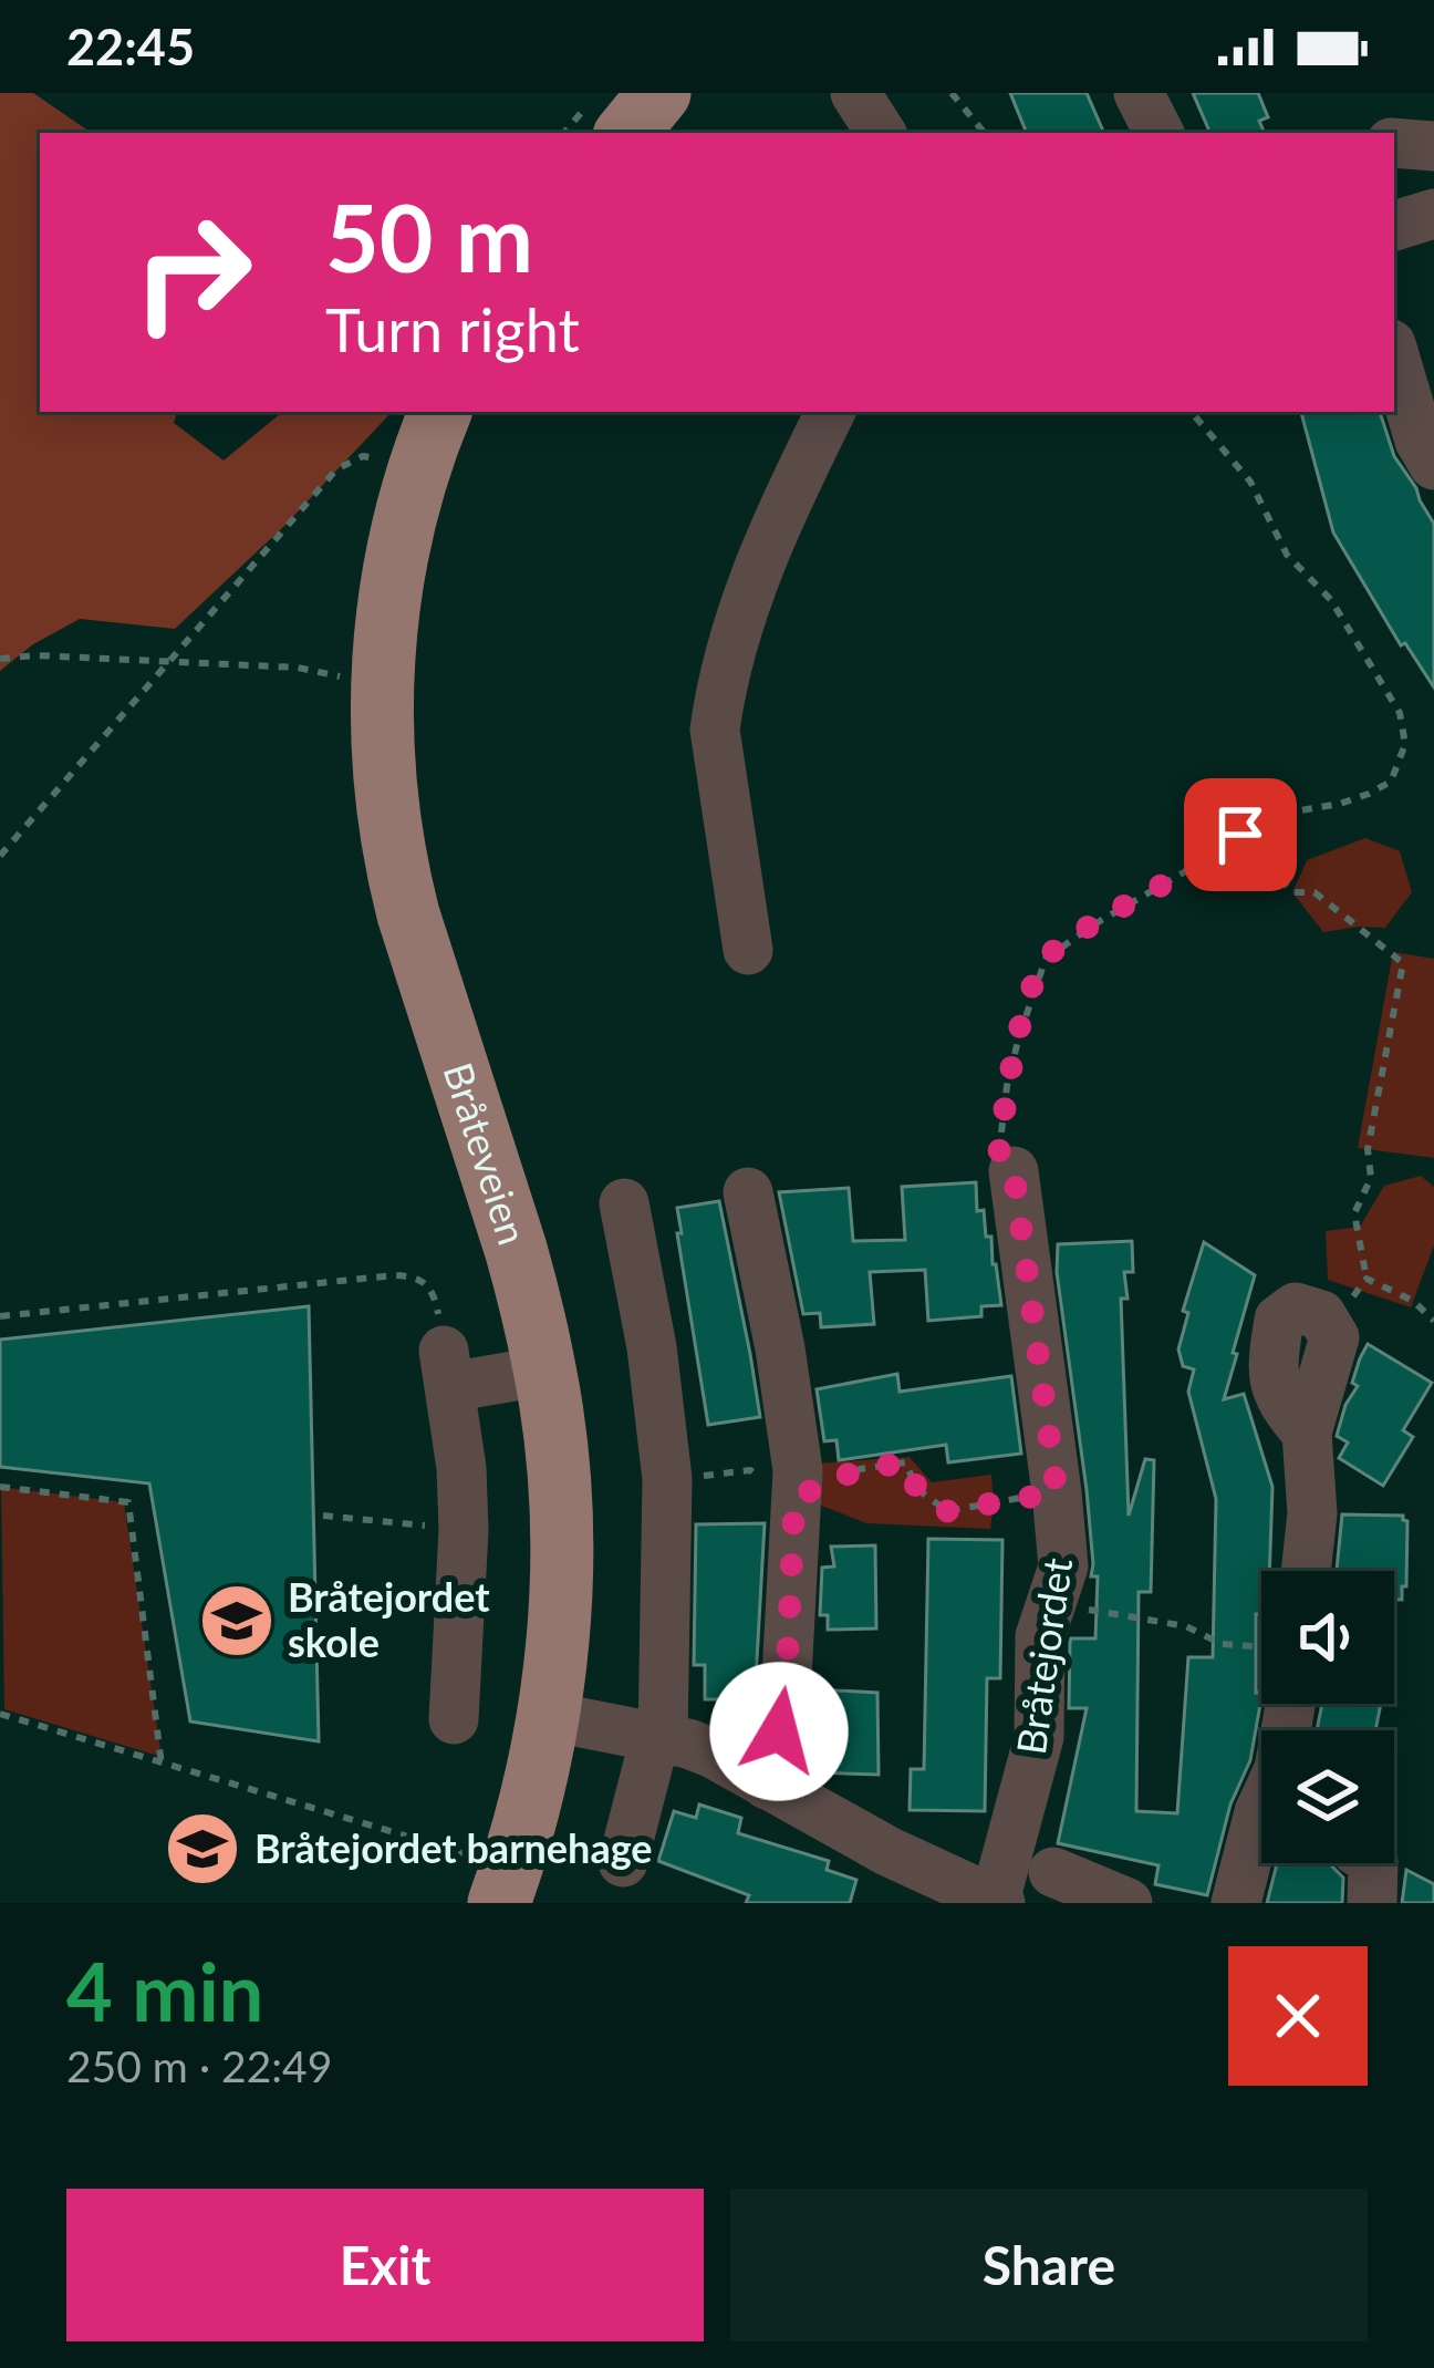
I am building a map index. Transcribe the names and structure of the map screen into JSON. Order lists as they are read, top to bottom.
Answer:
{
  "streets": {
    "main road": ["Bråteveien"],
    "street": ["Bråtejordet"]
  },
  "crossings": [
    ["Bråteveien", "Bråtejordet"]
  ],
  "places": {
    "school or university": ["Bråtejordet skole", "Bråtejordet barnehage"]
  },
  "page": {
    "status": "22:45",
    "turn": ["50 m", "Turn right"],
    "heading": ["4 min", "250 m · 22:49"],
    "buttons": ["Exit", "Share"]
  }
}
